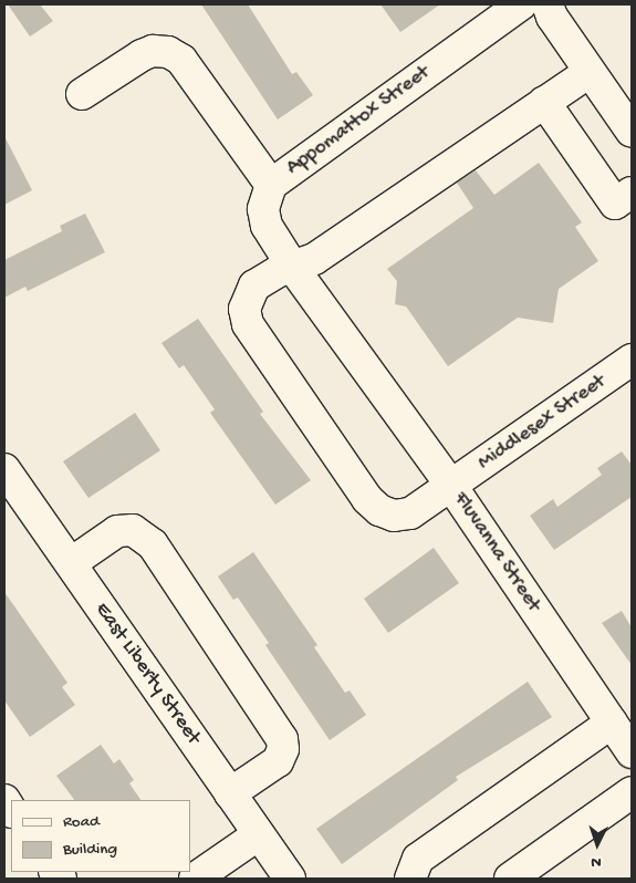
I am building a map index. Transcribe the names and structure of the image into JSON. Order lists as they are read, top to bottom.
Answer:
{
  "streets": {
    "street": [
      "Appomattox Street",
      "Middlesex Street",
      "Fluvanna Street",
      "East Liberty Street"
    ]
  },
  "crossings": [
    ["Appomattox Street", "Middlesex Street"],
    ["Appomattox Street", "Fluvanna Street"],
    ["Middlesex Street", "Fluvanna Street"]
  ],
  "legend": ["Road", "Building"],
  "north": "bottom"
}
